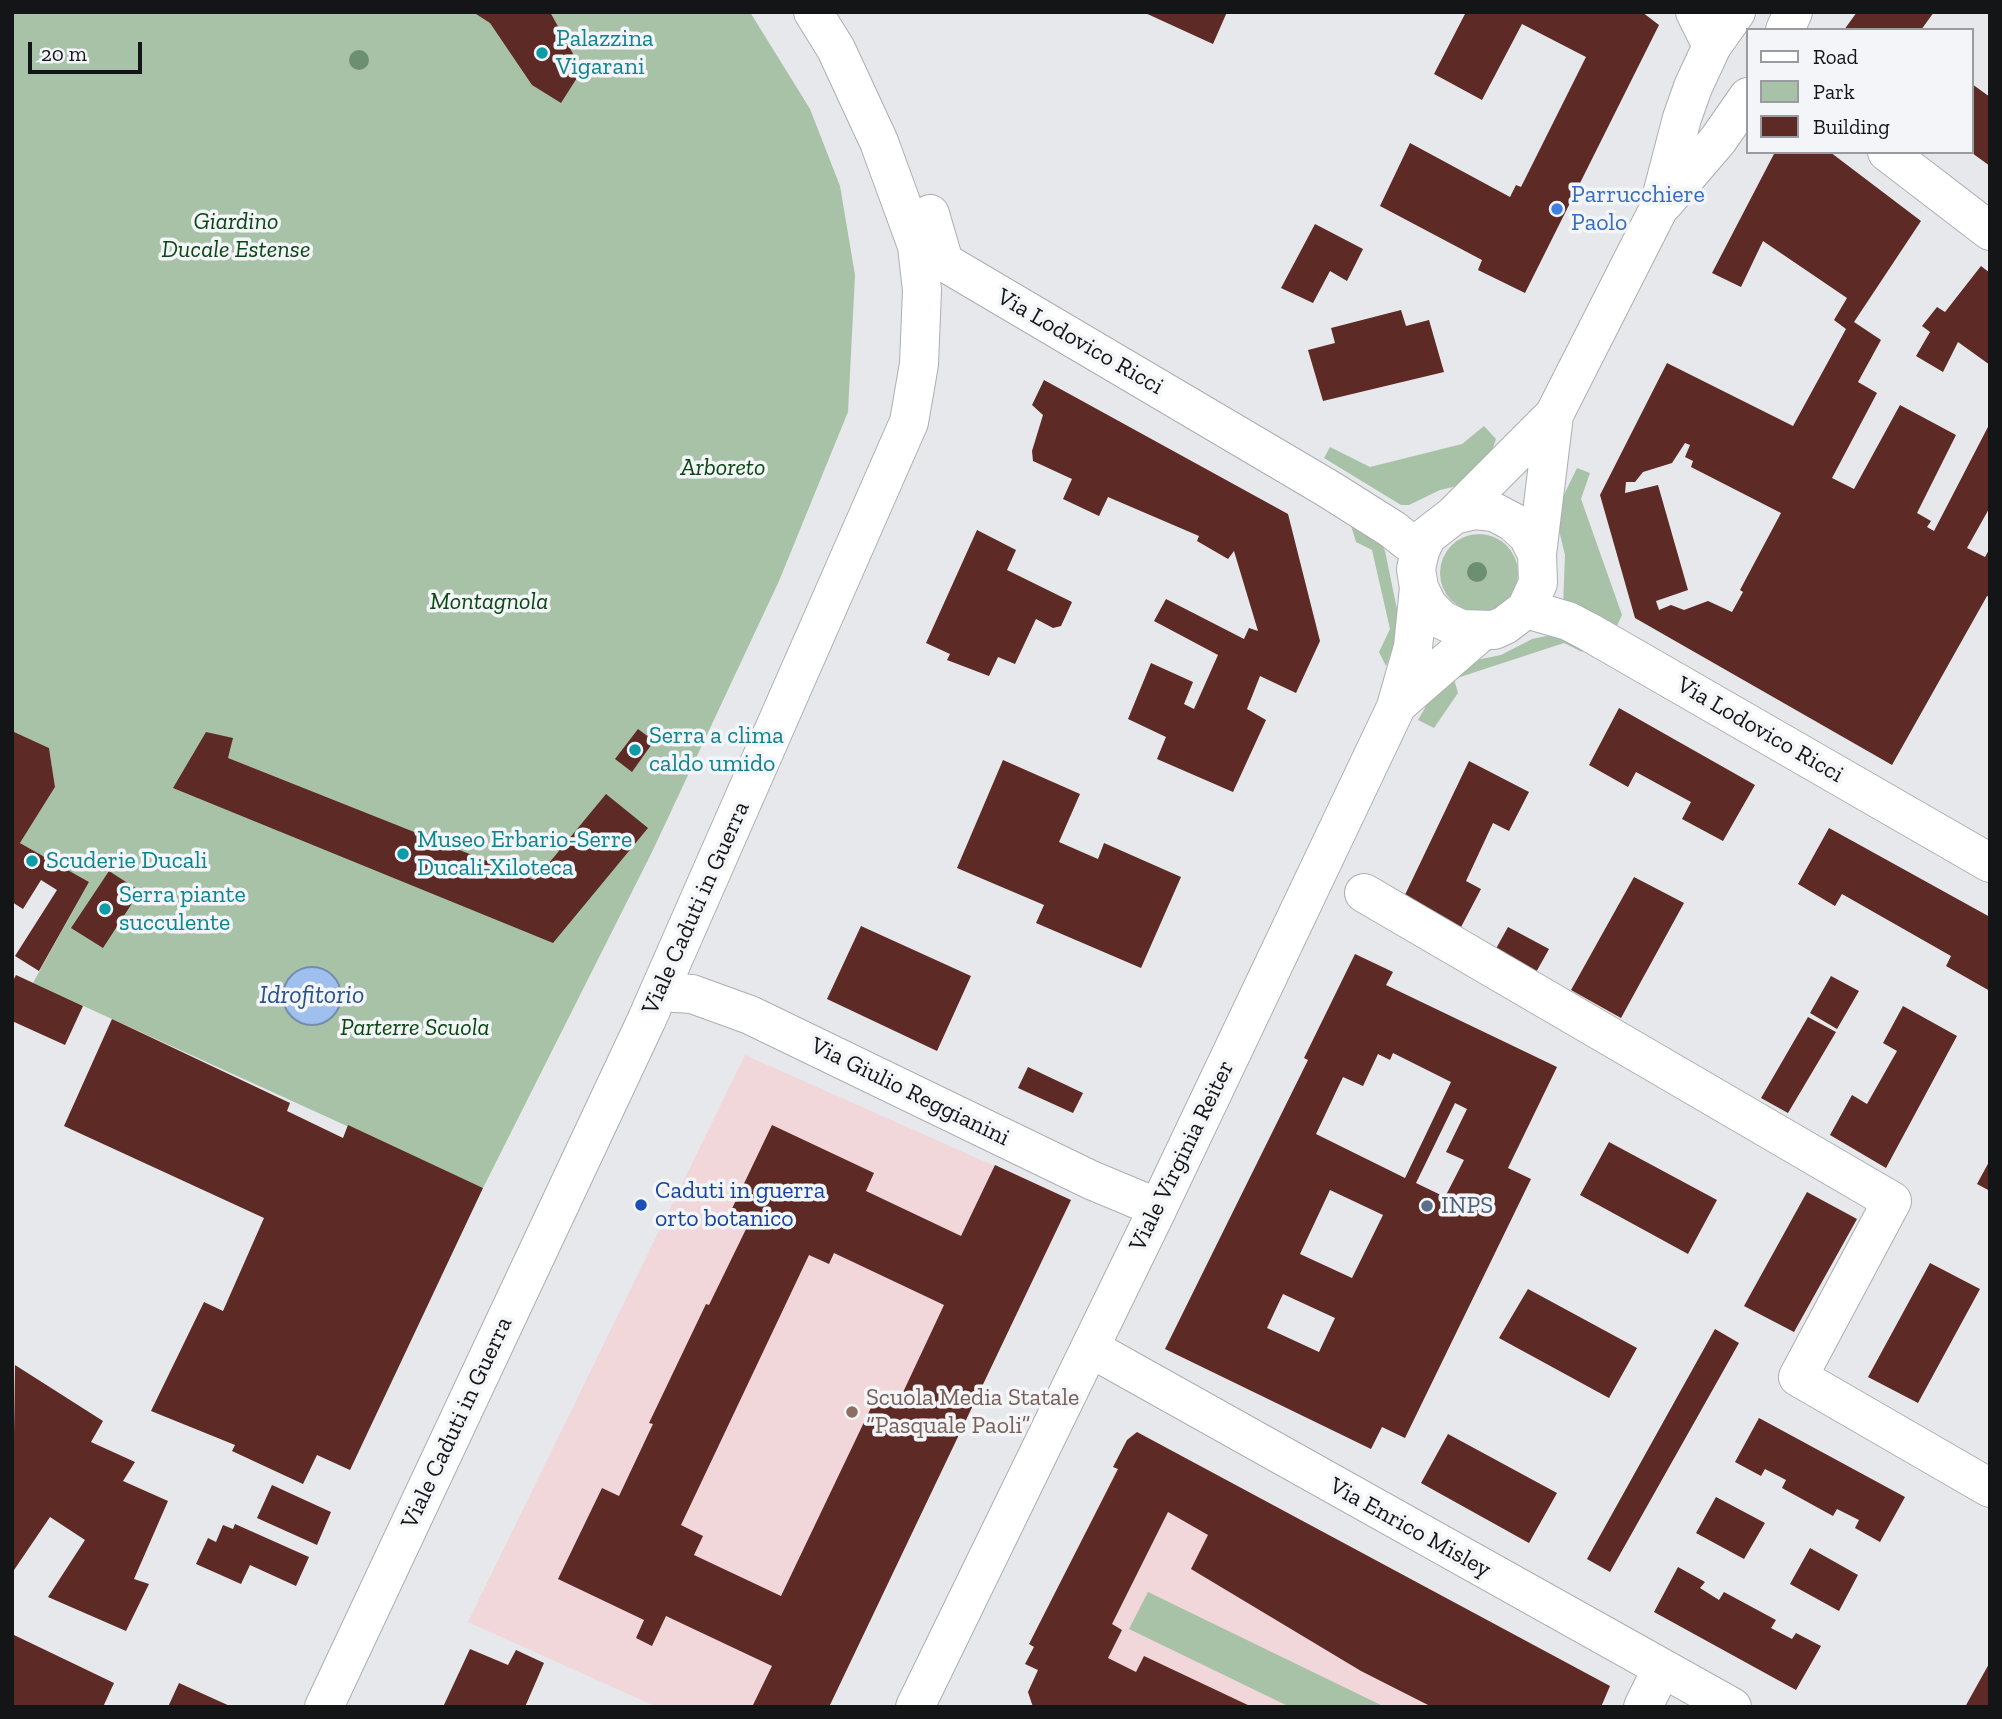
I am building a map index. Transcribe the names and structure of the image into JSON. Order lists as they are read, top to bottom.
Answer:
{
  "streets": {
    "street": [
      "Via Lodovico Ricci",
      "Viale Caduti in Guerra",
      "Via Giulio Reggianini",
      "Viale Virginia Reiter",
      "Via Enrico Misley"
    ]
  },
  "crossings": [
    ["Via Lodovico Ricci", "Viale Caduti in Guerra"],
    ["Via Lodovico Ricci", "Viale Virginia Reiter"],
    ["Viale Caduti in Guerra", "Via Giulio Reggianini"],
    ["Via Giulio Reggianini", "Viale Virginia Reiter"],
    ["Viale Virginia Reiter", "Via Enrico Misley"]
  ],
  "water": ["Idrofitorio"],
  "parks": [
    "Giardino Ducale Estense",
    "Arboreto",
    "Montagnola",
    "Parterre Scuola"
  ],
  "places": [
    "Palazzina Vigarani",
    "Parrucchiere Paolo",
    "Serra a clima caldo umido",
    "Museo Erbario-Serre Ducali-Xiloteca",
    "Scuderie Ducali",
    "Serra piante succulente",
    "Caduti in guerra orto botanico",
    "INPS",
    "Scuola Media Statale “Pasquale Paoli”"
  ],
  "legend": ["Road", "Park", "Building"],
  "scale_bar": "20 m"
}
